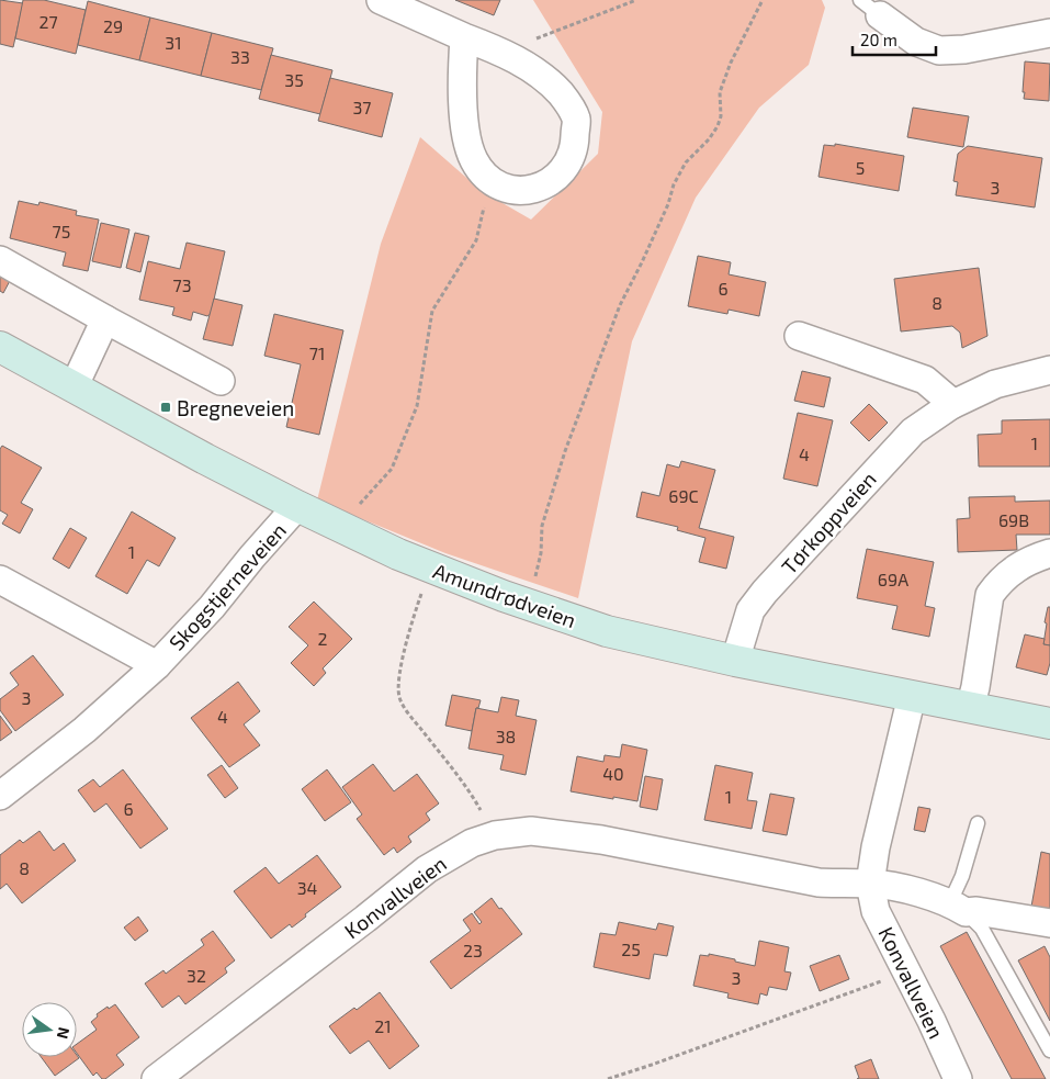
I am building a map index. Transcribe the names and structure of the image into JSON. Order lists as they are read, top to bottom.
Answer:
{
  "streets": {
    "main road": ["Amundrødveien"],
    "street": ["Tørkoppveien", "Skogstjerneveien", "Konvallveien"]
  },
  "crossings": [
    ["Tørkoppveien", "Amundrødveien"],
    ["Skogstjerneveien", "Amundrødveien"],
    ["Amundrødveien", "Konvallveien"]
  ],
  "places": {
    "transit": ["Bregneveien"]
  },
  "house_numbers": [
    "27",
    "29",
    "31",
    "33",
    "35",
    "37",
    "5",
    "3",
    "75",
    "73",
    "6",
    "8",
    "71",
    "1",
    "4",
    "69C",
    "69B",
    "1",
    "69A",
    "2",
    "3",
    "4",
    "38",
    "40",
    "1",
    "6",
    "8",
    "34",
    "25",
    "23",
    "32",
    "3",
    "21"
  ],
  "scale_bar": "20 m",
  "north": "right"
}
